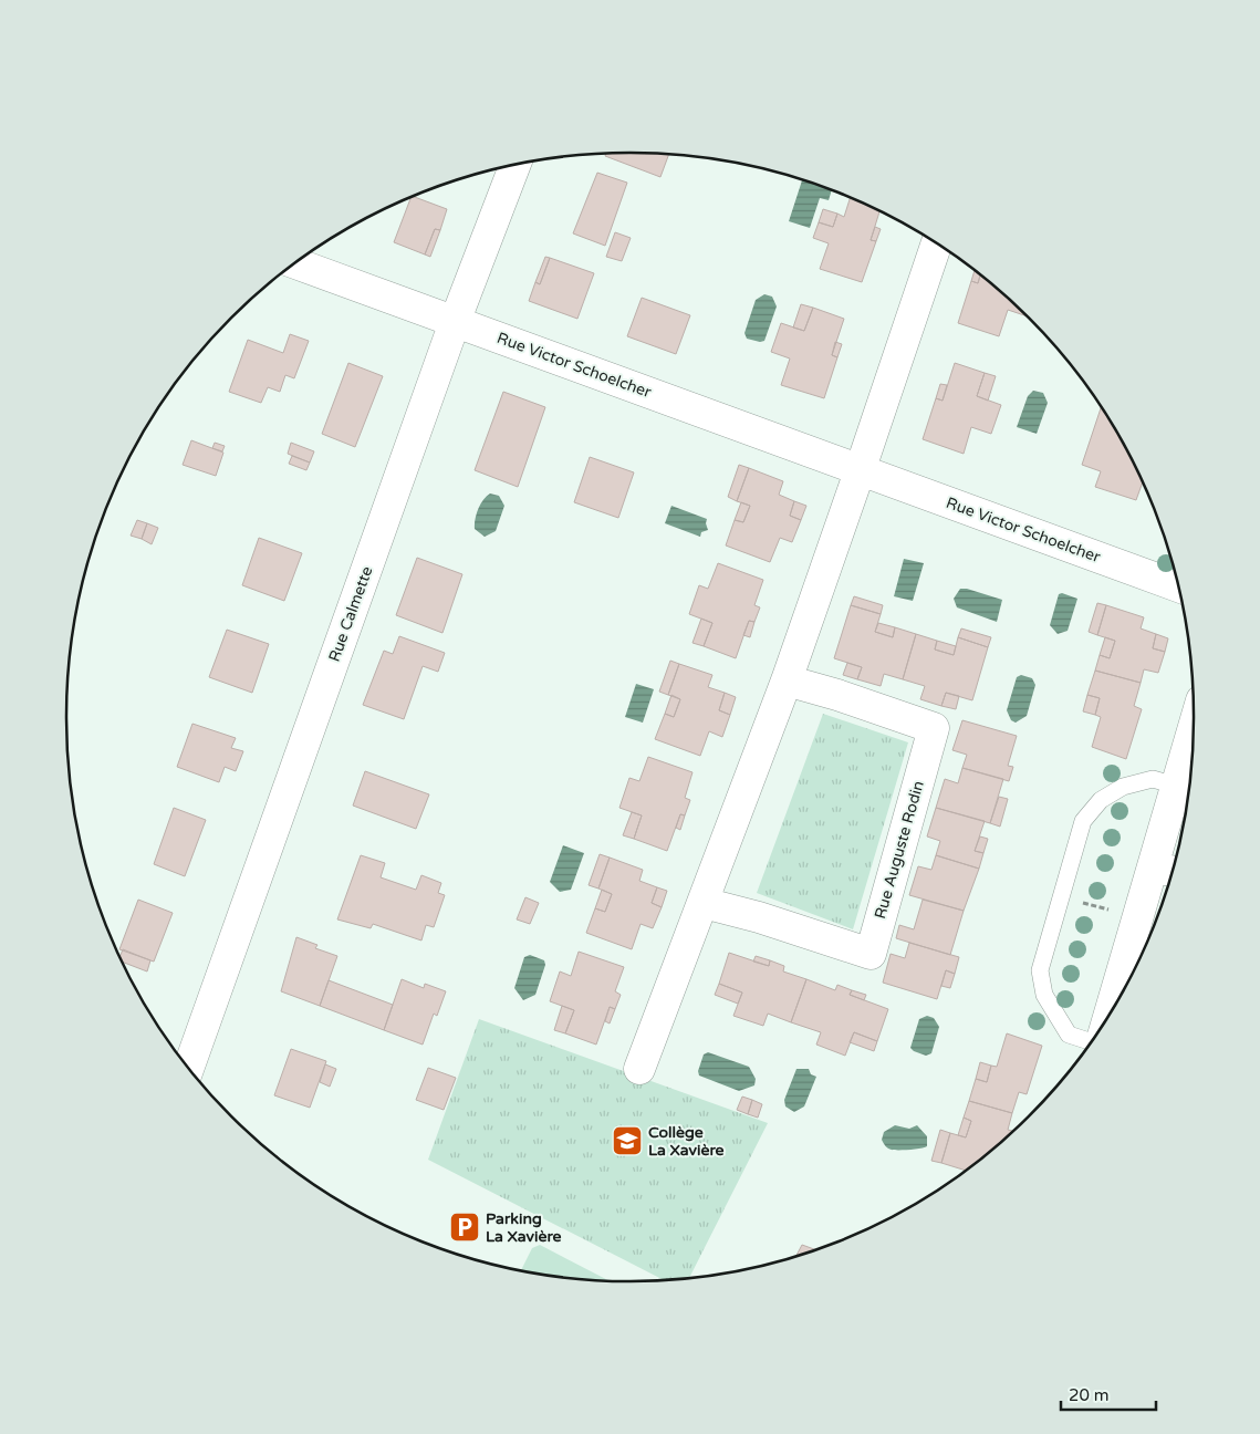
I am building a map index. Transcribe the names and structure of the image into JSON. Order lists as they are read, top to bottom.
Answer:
{
  "streets": {
    "street": ["Rue Victor Schoelcher", "Rue Calmette", "Rue Auguste Rodin"]
  },
  "crossings": [
    ["Rue Victor Schoelcher", "Rue Calmette"]
  ],
  "places": {
    "school or university": ["Collège La Xavière"],
    "parking": ["Parking La Xavière"]
  },
  "scale_bar": "20 m"
}
